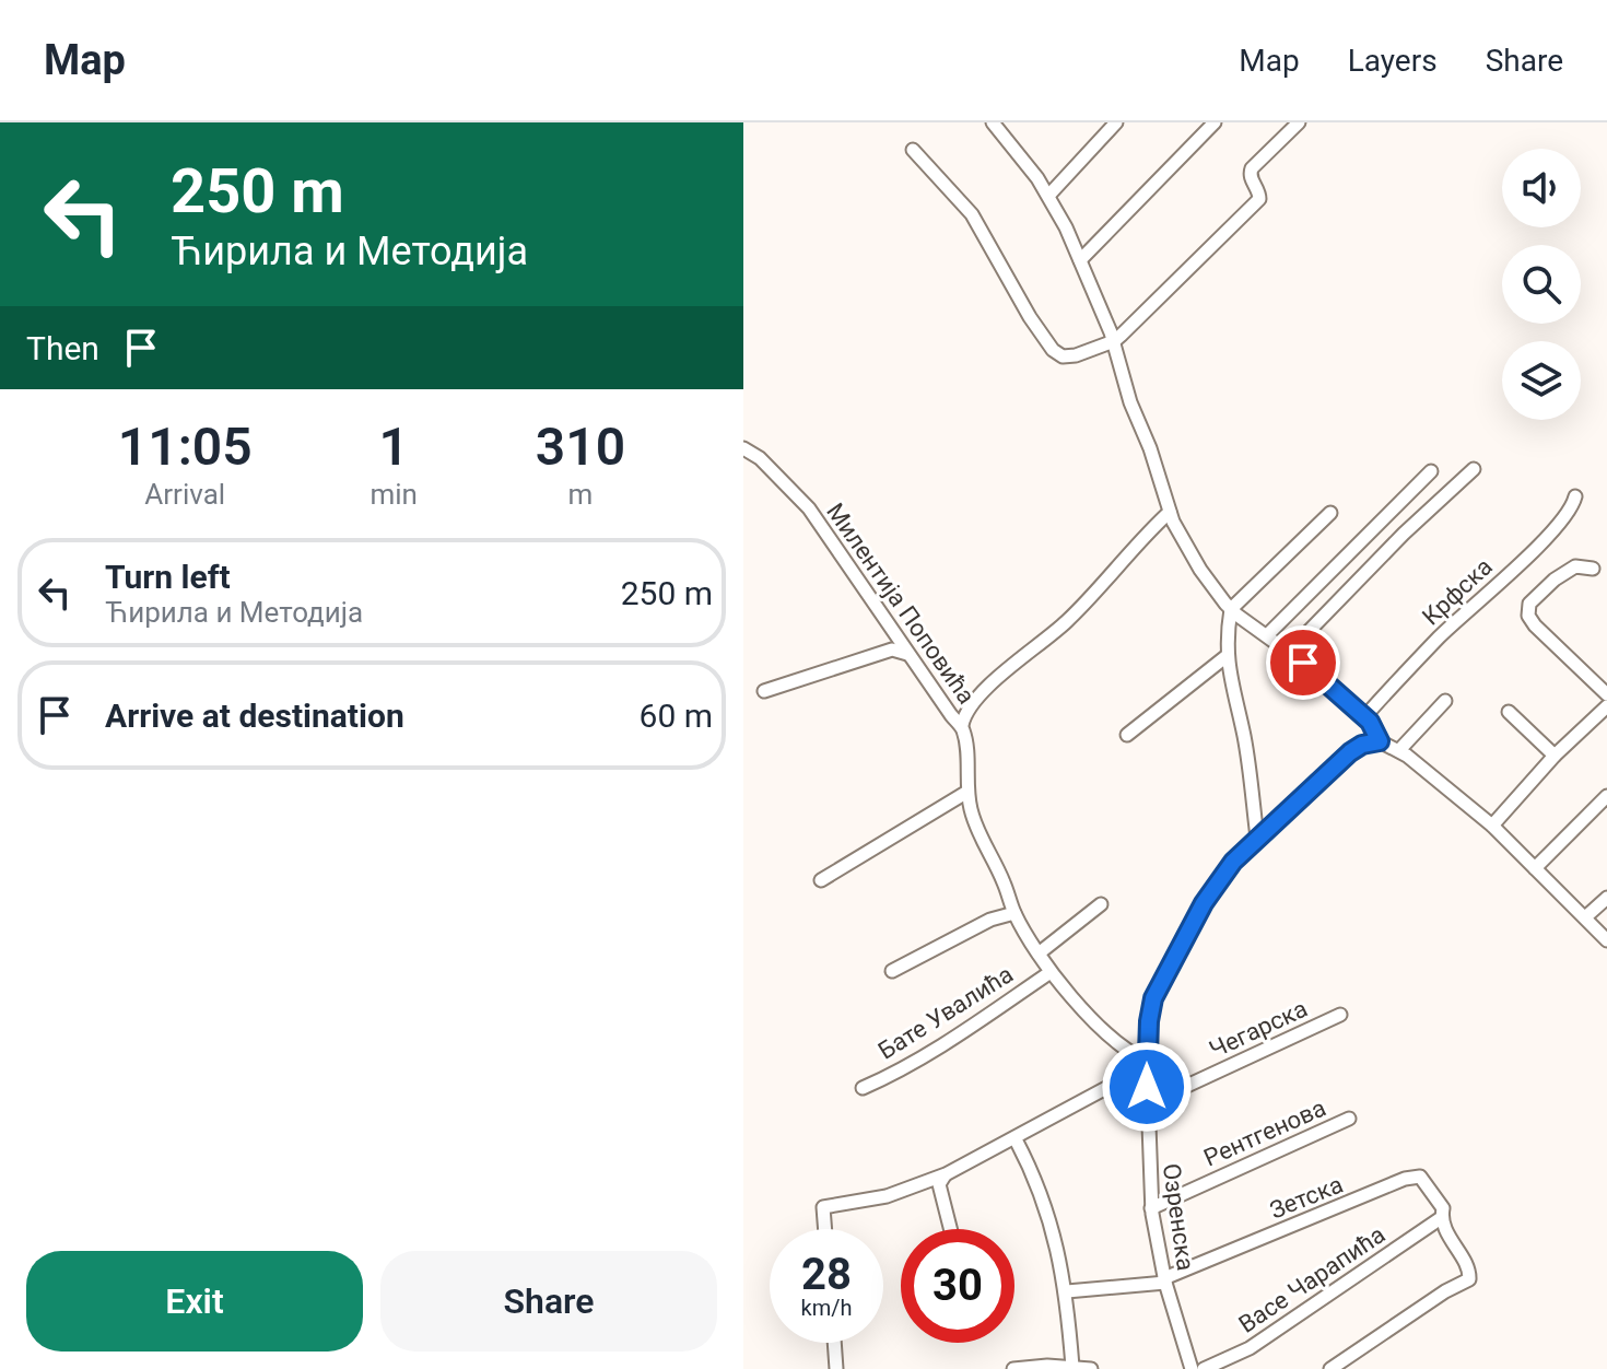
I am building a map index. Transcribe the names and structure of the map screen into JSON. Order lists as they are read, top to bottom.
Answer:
{
  "streets": {
    "street": [
      "Крфска",
      "Милентија Поповића",
      "Бате Увалића",
      "Чегарска",
      "Рентгенова",
      "Зетска",
      "Озренска",
      "Васе Чарапића"
    ]
  },
  "crossings": [
    ["Милентија Поповића", "Бате Увалића"],
    ["Милентија Поповића", "Озренска"],
    ["Чегарска", "Озренска"],
    ["Рентгенова", "Озренска"],
    ["Зетска", "Озренска"],
    ["Зетска", "Васе Чарапића"]
  ],
  "page": {
    "header": "Map",
    "nav": ["Map", "Layers", "Share"],
    "turn": ["250 m", "Ћирила и Методија"],
    "then": "Then",
    "eta": [
      "11:05",
      "Arrival",
      "1",
      "min",
      "310",
      "m"
    ],
    "list": [
      {
        "name": "Turn left",
        "note": "Ћирила и Методија",
        "value": "250 m"
      },
      {
        "name": "Arrive at destination",
        "value": "60 m"
      }
    ],
    "speed": "28 km/h",
    "limit": "30",
    "buttons": ["Exit", "Share"]
  }
}
